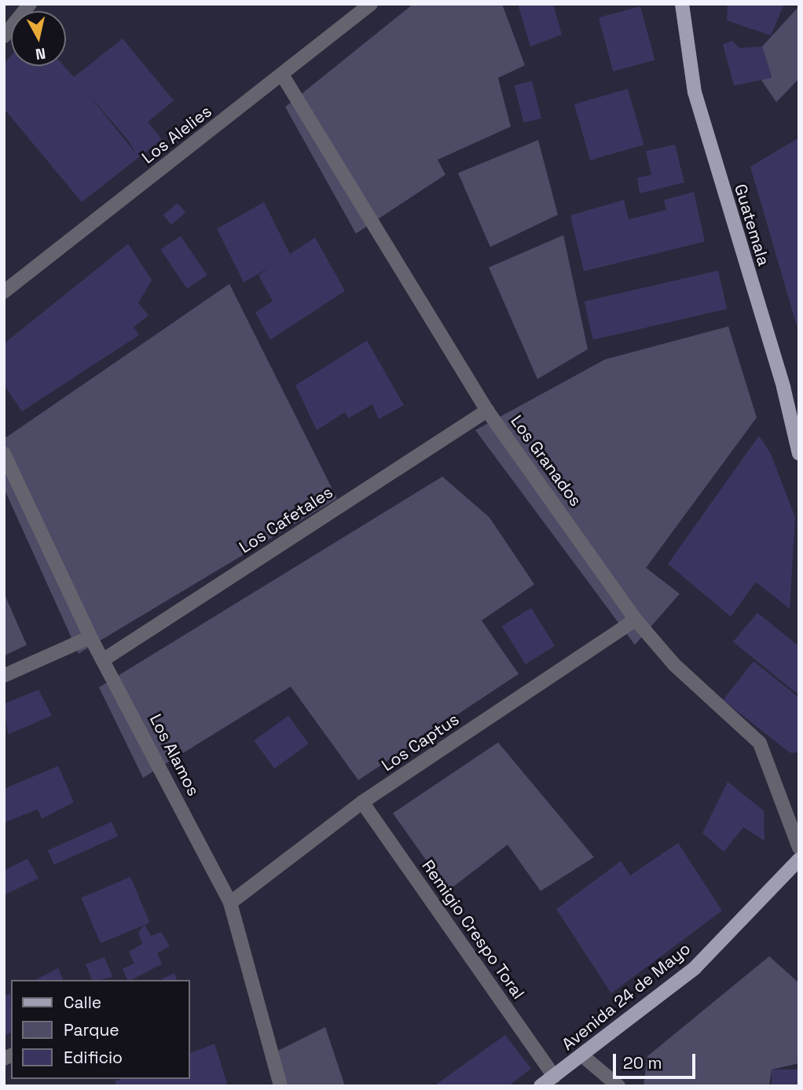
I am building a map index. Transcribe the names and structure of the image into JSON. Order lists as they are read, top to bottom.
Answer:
{
  "streets": {
    "main road": ["Guatemala", "Avenida 24 de Mayo"],
    "street": [
      "Los Alelies",
      "Los Granados",
      "Los Cafetales",
      "Los Captus",
      "Los Alamos",
      "Remigio Crespo Toral"
    ]
  },
  "crossings": [
    ["Los Alelies", "Los Granados"],
    ["Los Granados", "Los Cafetales"],
    ["Los Granados", "Los Captus"],
    ["Los Cafetales", "Los Alamos"],
    ["Los Captus", "Los Alamos"],
    ["Los Captus", "Remigio Crespo Toral"],
    ["Remigio Crespo Toral", "Avenida 24 de Mayo"]
  ],
  "legend": ["Calle", "Parque", "Edificio"],
  "scale_bar": "20 m",
  "north": "bottom"
}
